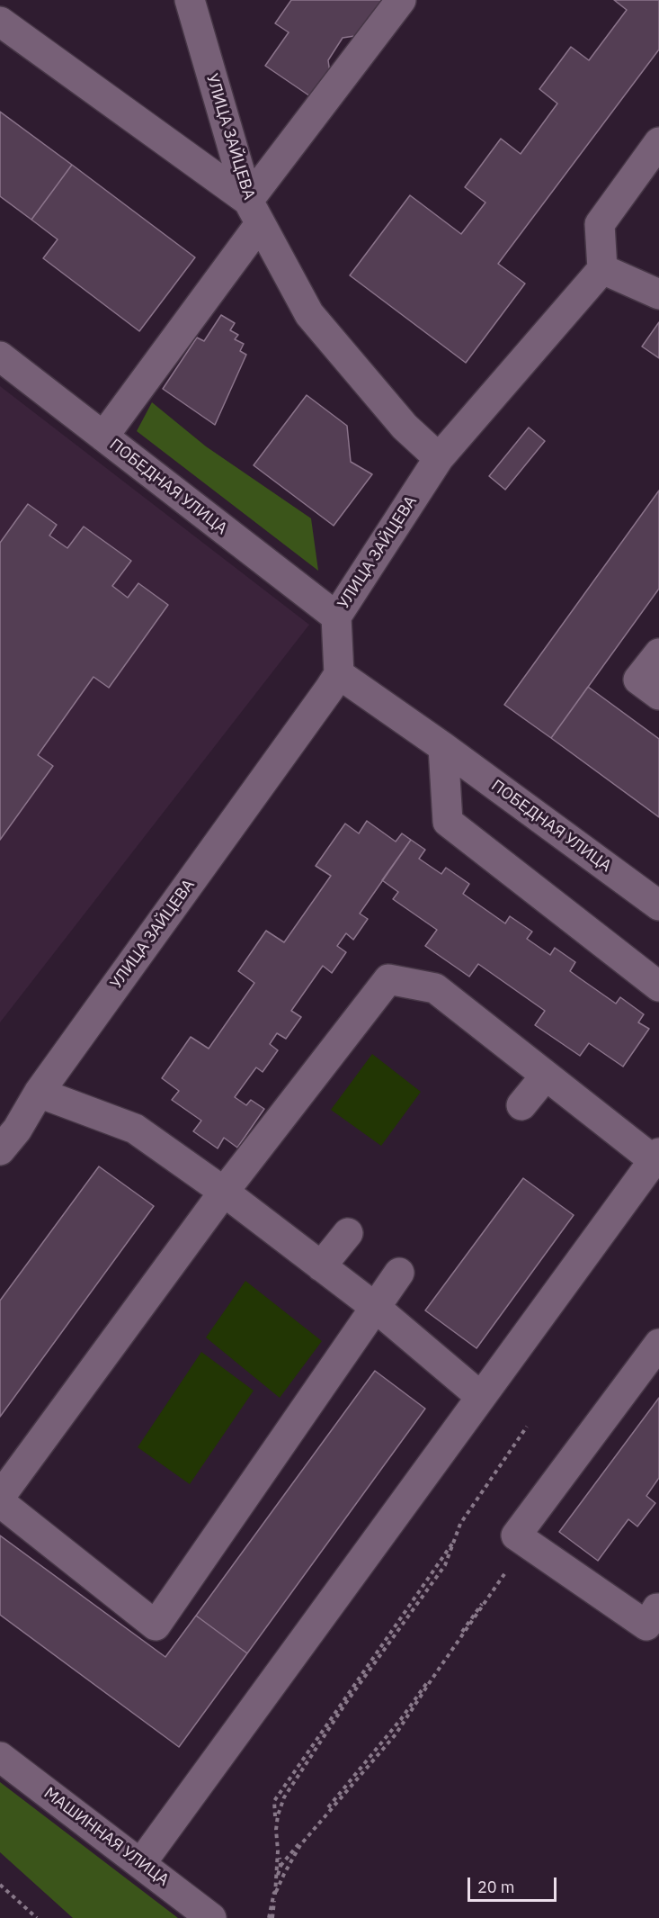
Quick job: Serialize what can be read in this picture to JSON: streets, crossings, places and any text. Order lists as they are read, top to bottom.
{
  "streets": {
    "street": ["УЛИЦА ЗАЙЦЕВА", "ПОБЕДНАЯ УЛИЦА", "МАШИННАЯ УЛИЦА"]
  },
  "crossings": [
    ["УЛИЦА ЗАЙЦЕВА", "ПОБЕДНАЯ УЛИЦА"]
  ],
  "scale_bar": "20 m"
}
